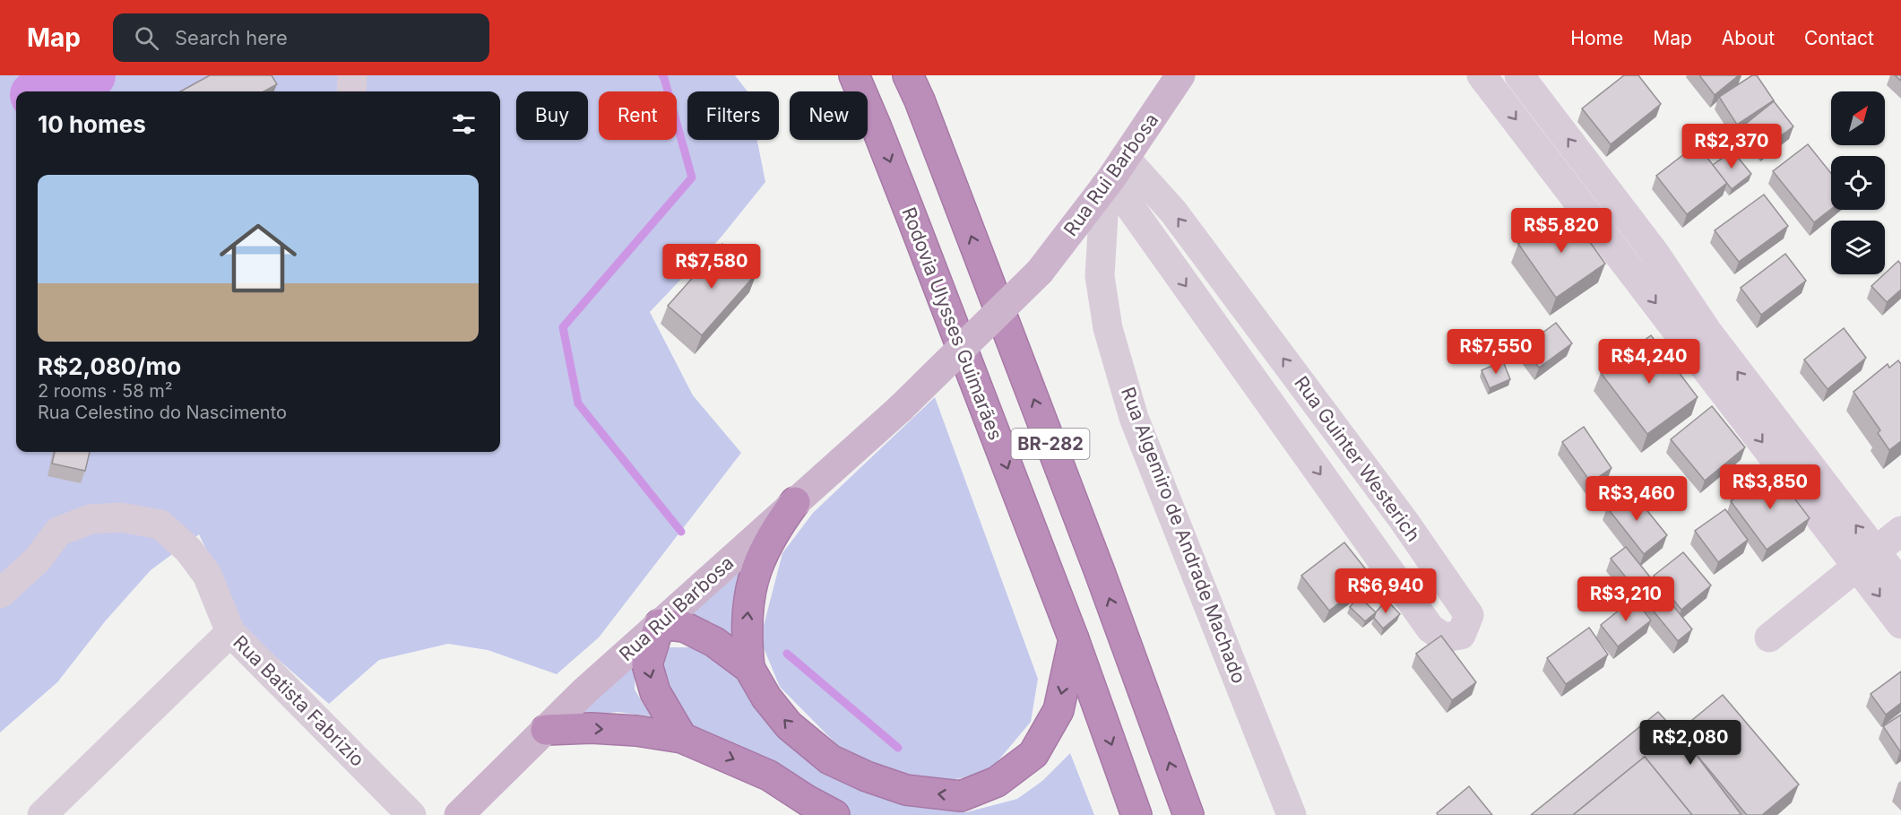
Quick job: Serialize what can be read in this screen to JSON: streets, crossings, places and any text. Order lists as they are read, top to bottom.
{
  "streets": {
    "highway": ["Rodovia Ulysses Guimarães", "BR-282"],
    "main road": ["Rua Rui Barbosa"],
    "street": ["Rua Guinter Westerich", "Rua Algemiro de Andrade Machado", "Rua Batista Fabrizio"]
  },
  "crossings": [
    ["Rua Rui Barbosa", "Rua Guinter Westerich"],
    ["Rua Rui Barbosa", "Rua Algemiro de Andrade Machado"],
    ["Rua Guinter Westerich", "Rua Algemiro de Andrade Machado"]
  ],
  "north": "top right",
  "page": {
    "header": "Map",
    "search": "Search here",
    "nav": [
      "Home",
      "Map",
      "About",
      "Contact"
    ],
    "chip": [
      "Buy",
      "Rent",
      "Filters",
      "New"
    ],
    "heading": "10 homes",
    "price": [
      "R$2,370",
      "R$5,820",
      "R$7,580",
      "R$7,550",
      "R$4,240",
      "R$3,850",
      "R$3,460",
      "R$6,940",
      "R$3,210",
      "R$2,080"
    ],
    "list": [
      {
        "name": "R$2,080/mo",
        "note": "2 rooms · 58 m² · Rua Celestino do Nascimento"
      }
    ]
  }
}
